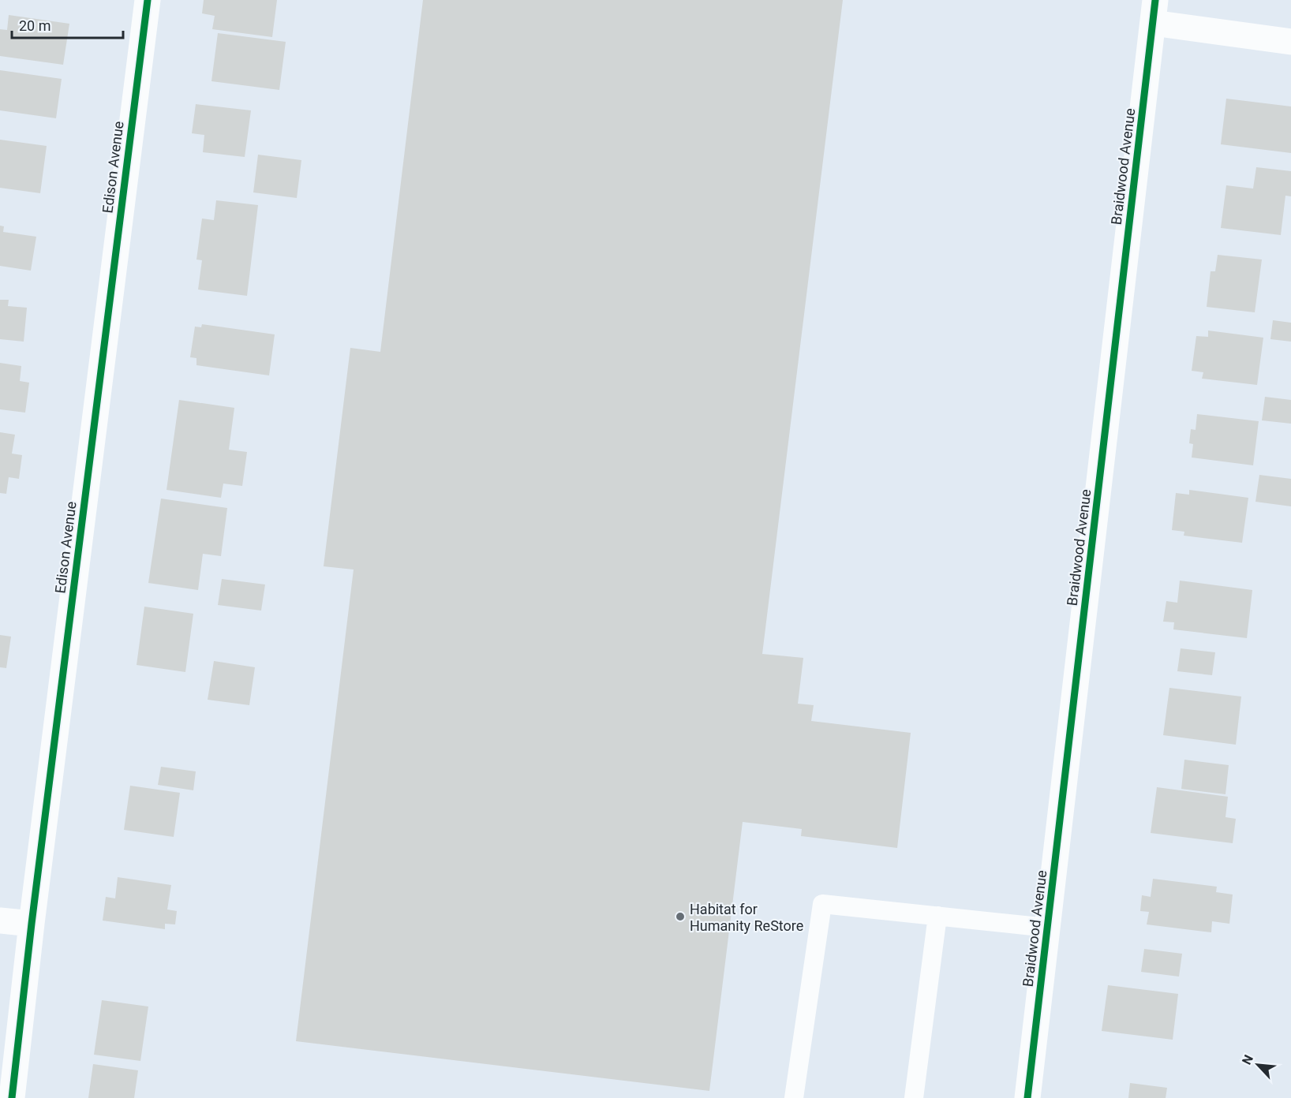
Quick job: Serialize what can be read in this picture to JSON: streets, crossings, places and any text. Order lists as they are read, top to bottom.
{
  "streets": {
    "street": ["Braidwood Avenue", "Edison Avenue"]
  },
  "places": ["Habitat for Humanity ReStore"],
  "scale_bar": "20 m",
  "north": "top left"
}
